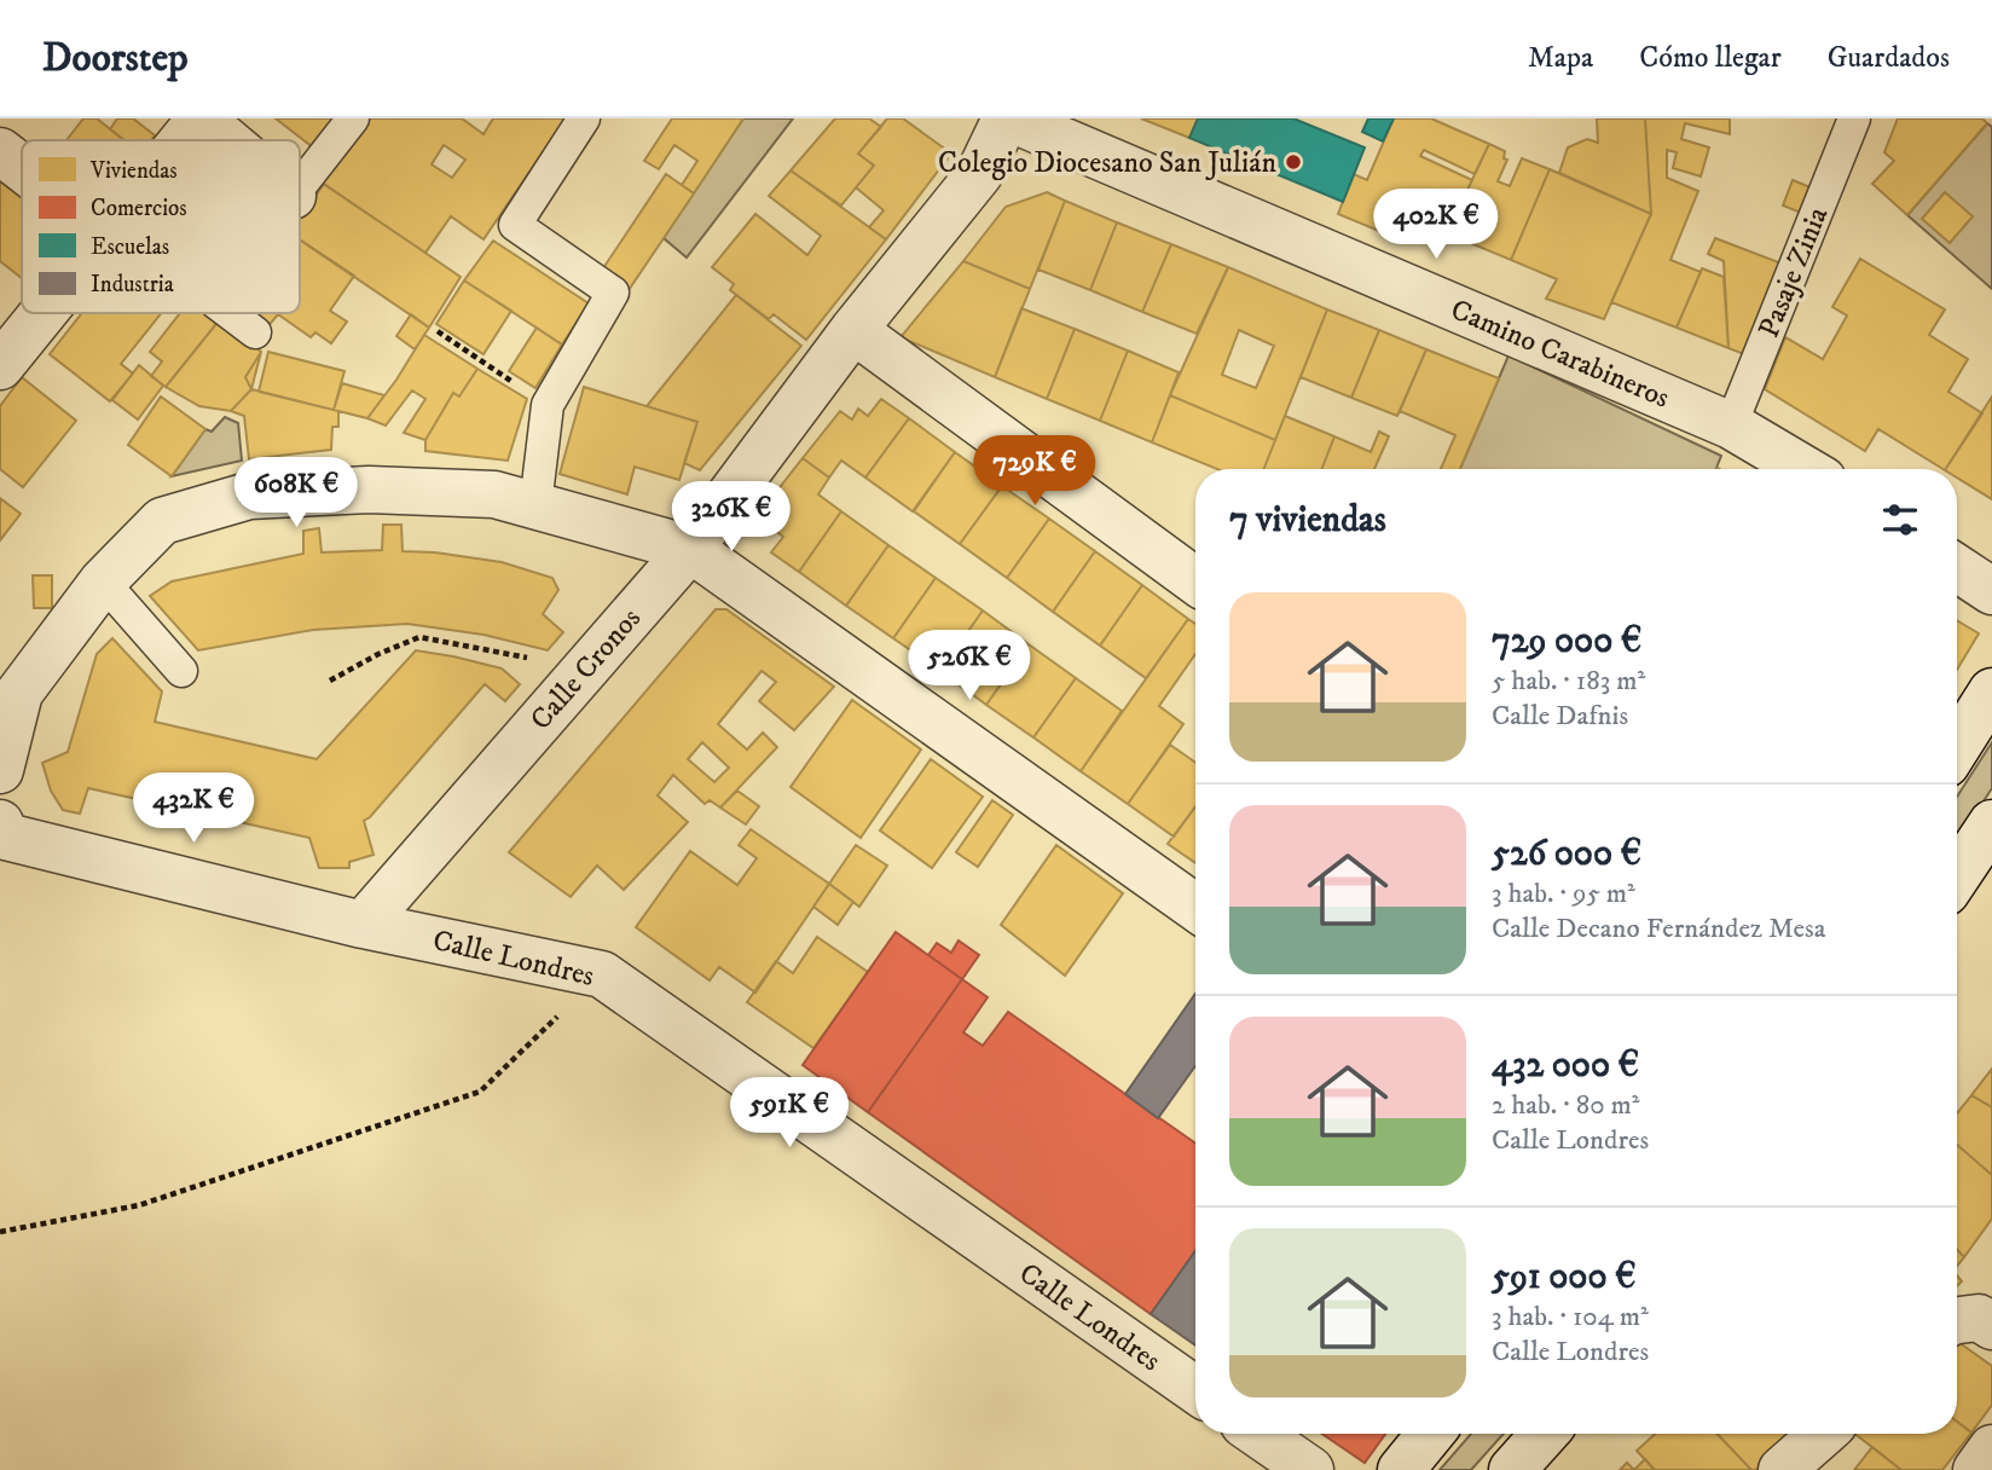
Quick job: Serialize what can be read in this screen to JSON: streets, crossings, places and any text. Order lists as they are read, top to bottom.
{
  "streets": {
    "street": ["Camino Carabineros", "Calle Cronos", "Calle Londres"],
    "lane": ["Pasaje Zinia"]
  },
  "crossings": [
    ["Pasaje Zinia", "Camino Carabineros"],
    ["Camino Carabineros", "Calle Cronos"],
    ["Calle Cronos", "Calle Londres"]
  ],
  "places": ["Colegio Diocesano San Julián"],
  "legend": [
    "Viviendas",
    "Comercios",
    "Escuelas",
    "Industria"
  ],
  "page": {
    "header": "Doorstep",
    "nav": ["Mapa", "Cómo llegar", "Guardados"],
    "price": [
      "402K €",
      "729K €",
      "608K €",
      "326K €",
      "526K €",
      "432K €",
      "591K €"
    ],
    "heading": "7 viviendas",
    "list": [
      {
        "name": "729 000 €",
        "note": "5 hab. · 183 m² · Calle Dafnis"
      },
      {
        "name": "526 000 €",
        "note": "3 hab. · 95 m² · Calle Decano Fernández Mesa"
      },
      {
        "name": "432 000 €",
        "note": "2 hab. · 80 m² · Calle Londres"
      },
      {
        "name": "591 000 €",
        "note": "3 hab. · 104 m² · Calle Londres"
      }
    ]
  }
}
